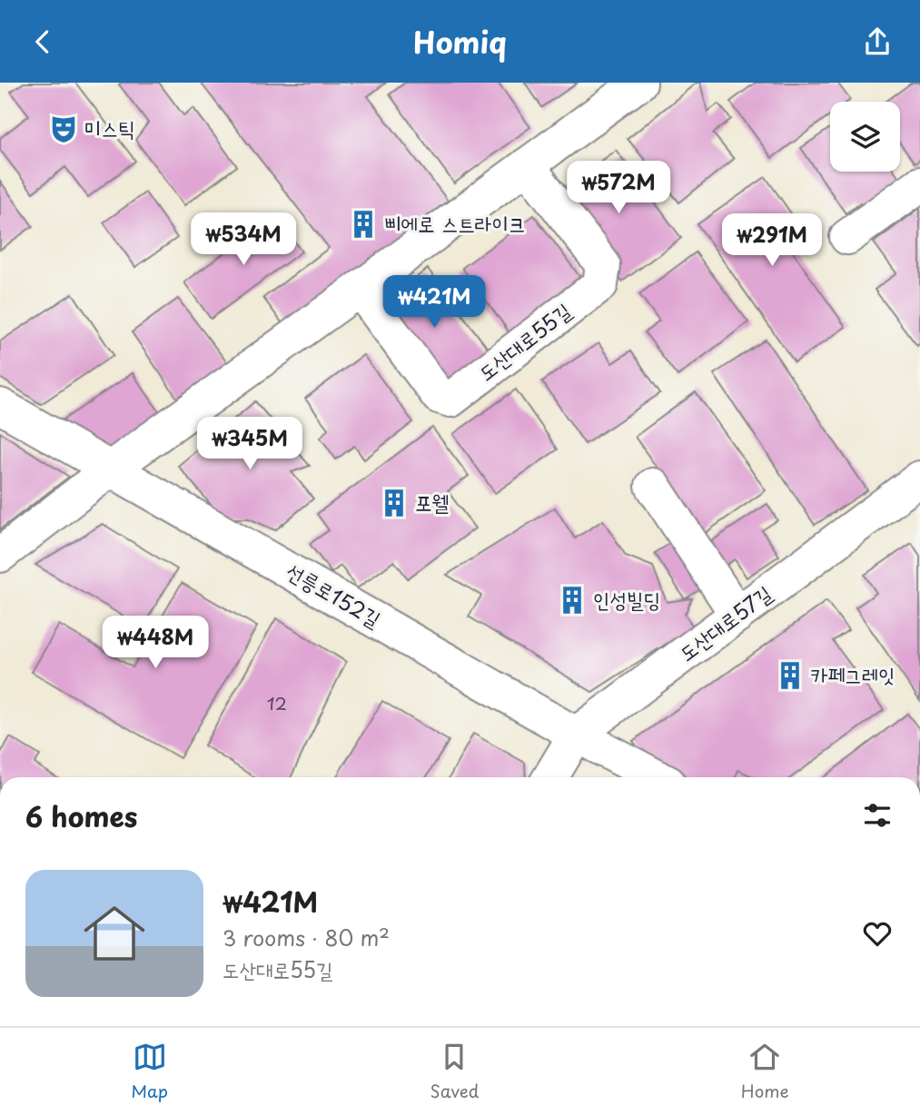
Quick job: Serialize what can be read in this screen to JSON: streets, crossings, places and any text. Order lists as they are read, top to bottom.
{
  "streets": {
    "street": ["도산대로55길", "선릉로152길", "도산대로57길"]
  },
  "crossings": [
    ["선릉로152길", "도산대로57길"]
  ],
  "places": {
    "theatre": ["미스틱"],
    "building": [
      "삐에로 스트라이크",
      "포웰",
      "인성빌딩",
      "카페그레잇"
    ]
  },
  "house_numbers": ["12"],
  "page": {
    "header": "Homiq",
    "price": [
      "₩572M",
      "₩534M",
      "₩291M",
      "₩421M",
      "₩345M",
      "₩448M"
    ],
    "heading": "6 homes",
    "list": [
      {
        "name": "₩421M",
        "note": "3 rooms · 80 m² · 도산대로55길"
      }
    ],
    "tabs": ["Map", "Saved", "Home"]
  }
}
